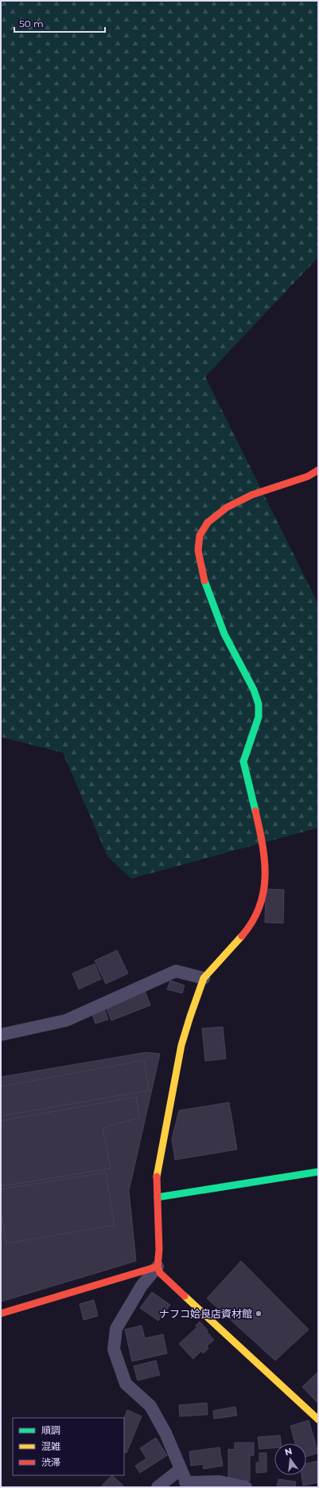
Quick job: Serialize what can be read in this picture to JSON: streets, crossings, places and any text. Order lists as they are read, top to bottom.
{
  "places": ["ナフコ姶良店資材館"],
  "legend": ["順調", "混雑", "渋滞"],
  "scale_bar": "50 m",
  "north": "top"
}
